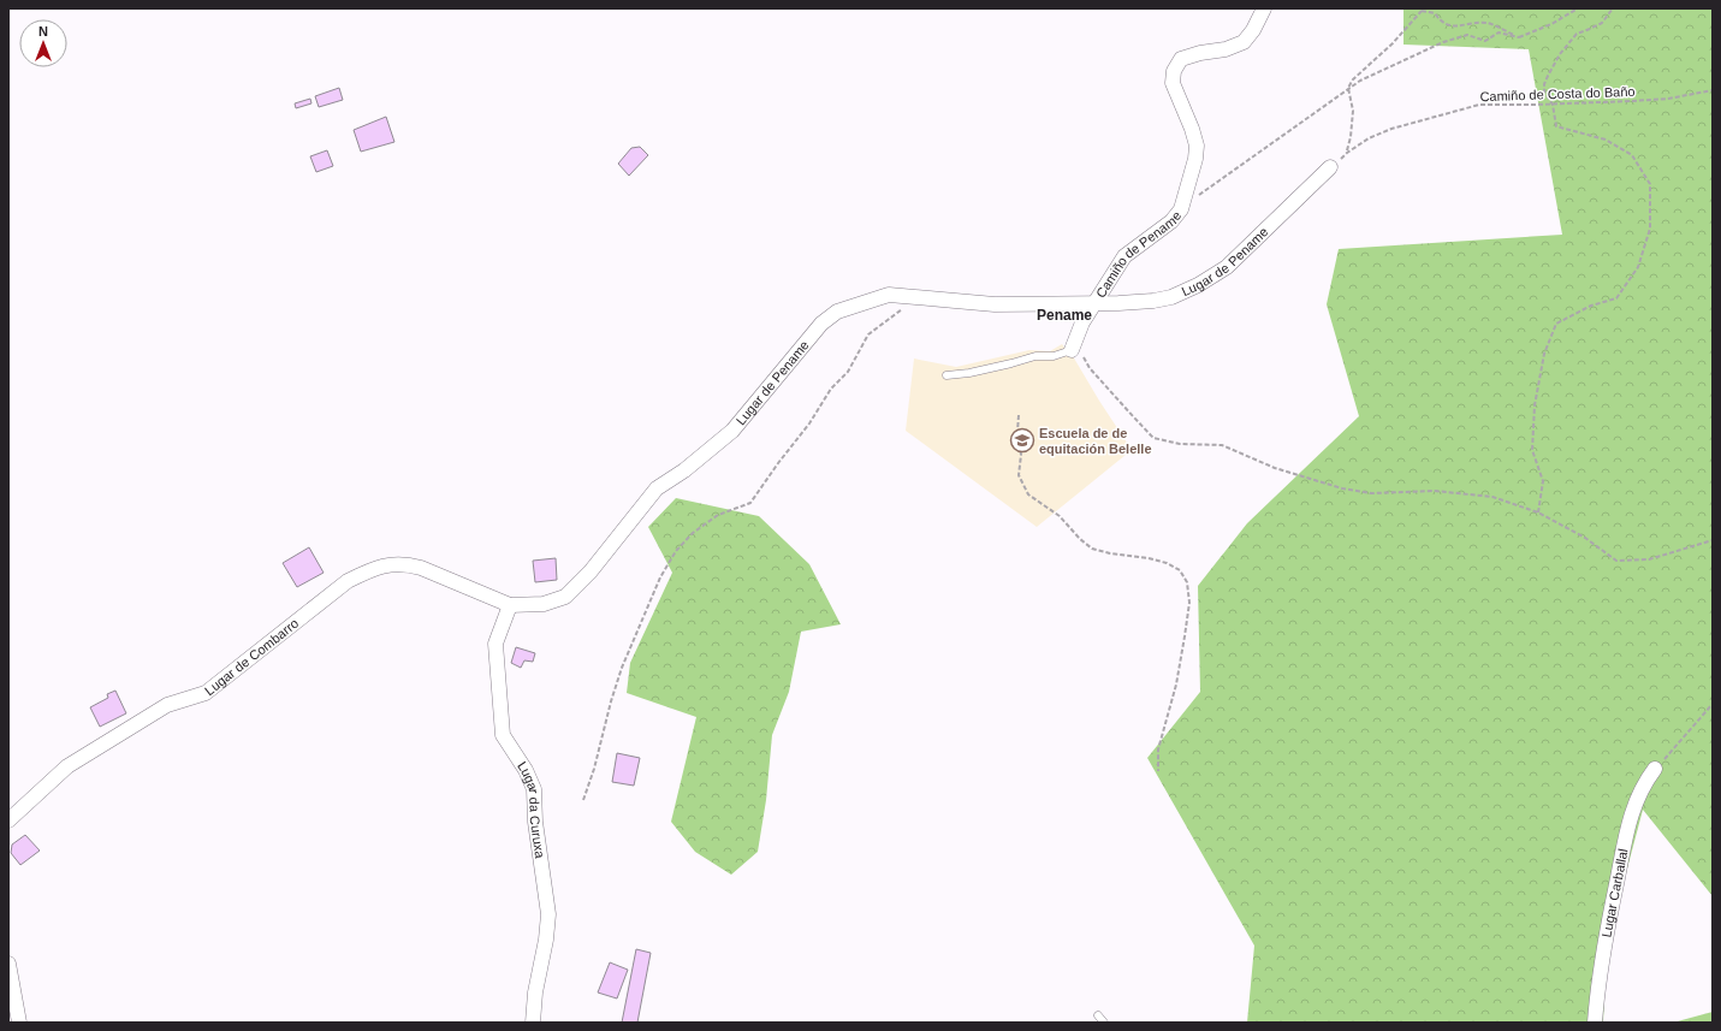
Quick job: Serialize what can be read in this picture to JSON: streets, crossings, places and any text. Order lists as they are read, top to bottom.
{
  "streets": {
    "street": [
      "Camiño de Pename",
      "Lugar de Pename",
      "Lugar de Combarro",
      "Lugar da Curuxa",
      "Lugar Carballal"
    ],
    "path": ["Camiño de Costa do Baño"]
  },
  "crossings": [
    ["Camiño de Costa do Baño", "Lugar de Pename"],
    ["Camiño de Pename", "Lugar de Pename"],
    ["Lugar de Pename", "Lugar de Combarro"],
    ["Lugar de Pename", "Lugar da Curuxa"],
    ["Lugar de Combarro", "Lugar da Curuxa"]
  ],
  "districts": ["Pename"],
  "places": {
    "school or university": ["Escuela de de equitación Belelle"]
  },
  "north": "top"
}
